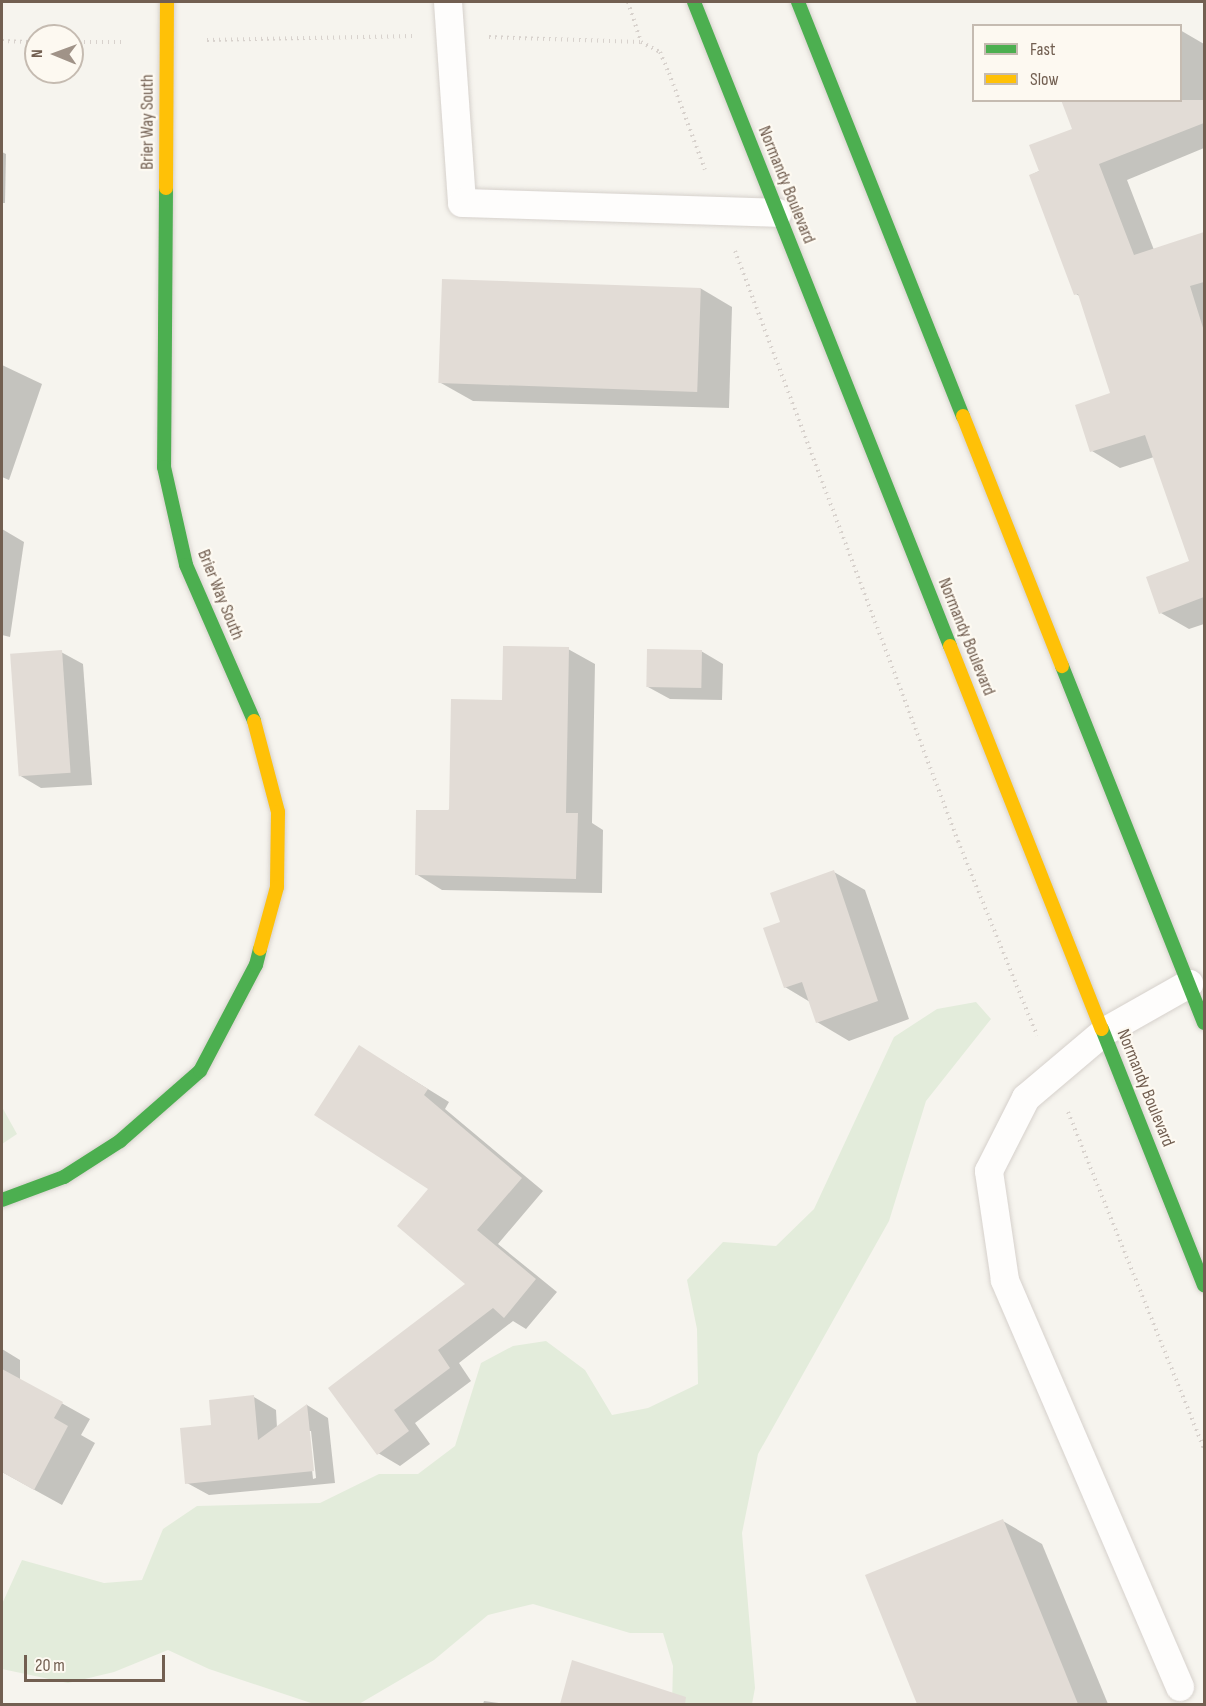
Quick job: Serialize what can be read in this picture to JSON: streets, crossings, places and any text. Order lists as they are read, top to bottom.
{
  "streets": {
    "main road": ["Brier Way South", "Normandy Boulevard"]
  },
  "legend": ["Fast", "Slow"],
  "scale_bar": "20 m",
  "north": "left"
}
